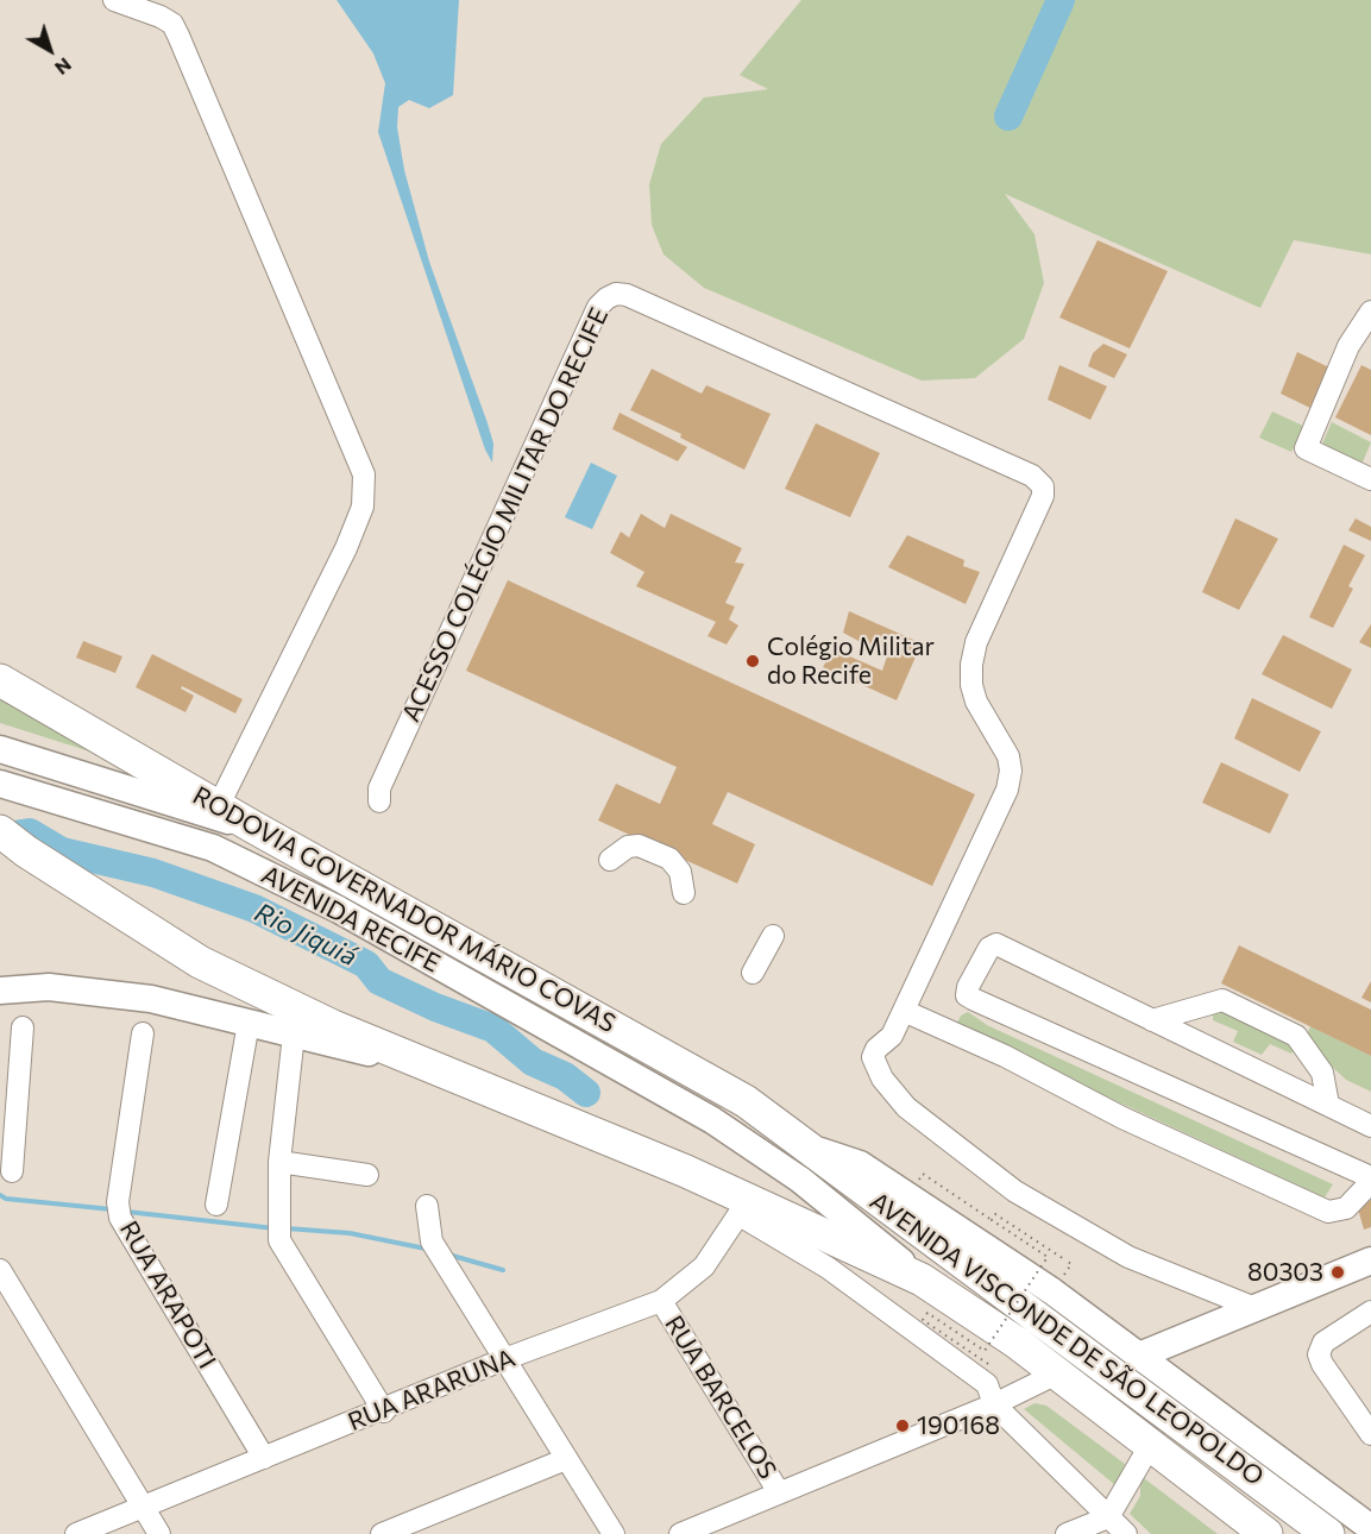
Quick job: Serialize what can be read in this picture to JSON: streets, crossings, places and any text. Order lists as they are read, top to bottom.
{
  "streets": {
    "highway": ["RODOVIA GOVERNADOR MÁRIO COVAS", "AVENIDA VISCONDE DE SÃO LEOPOLDO"],
    "main road": ["AVENIDA RECIFE"],
    "street": [
      "ACESSO COLÉGIO MILITAR DO RECIFE",
      "RUA ARAPOTI",
      "RUA ARARUNA",
      "RUA BARCELOS"
    ]
  },
  "crossings": [
    ["RODOVIA GOVERNADOR MÁRIO COVAS", "AVENIDA RECIFE"],
    ["RODOVIA GOVERNADOR MÁRIO COVAS", "AVENIDA VISCONDE DE SÃO LEOPOLDO"],
    ["AVENIDA RECIFE", "AVENIDA VISCONDE DE SÃO LEOPOLDO"],
    ["RUA ARAPOTI", "RUA ARARUNA"],
    ["AVENIDA VISCONDE DE SÃO LEOPOLDO", "RUA ARARUNA"],
    ["RUA ARARUNA", "RUA BARCELOS"]
  ],
  "water": ["Rio Jiquiá"],
  "places": ["Colégio Militar do Recife", "80303", "190168"],
  "north": "bottom right"
}
